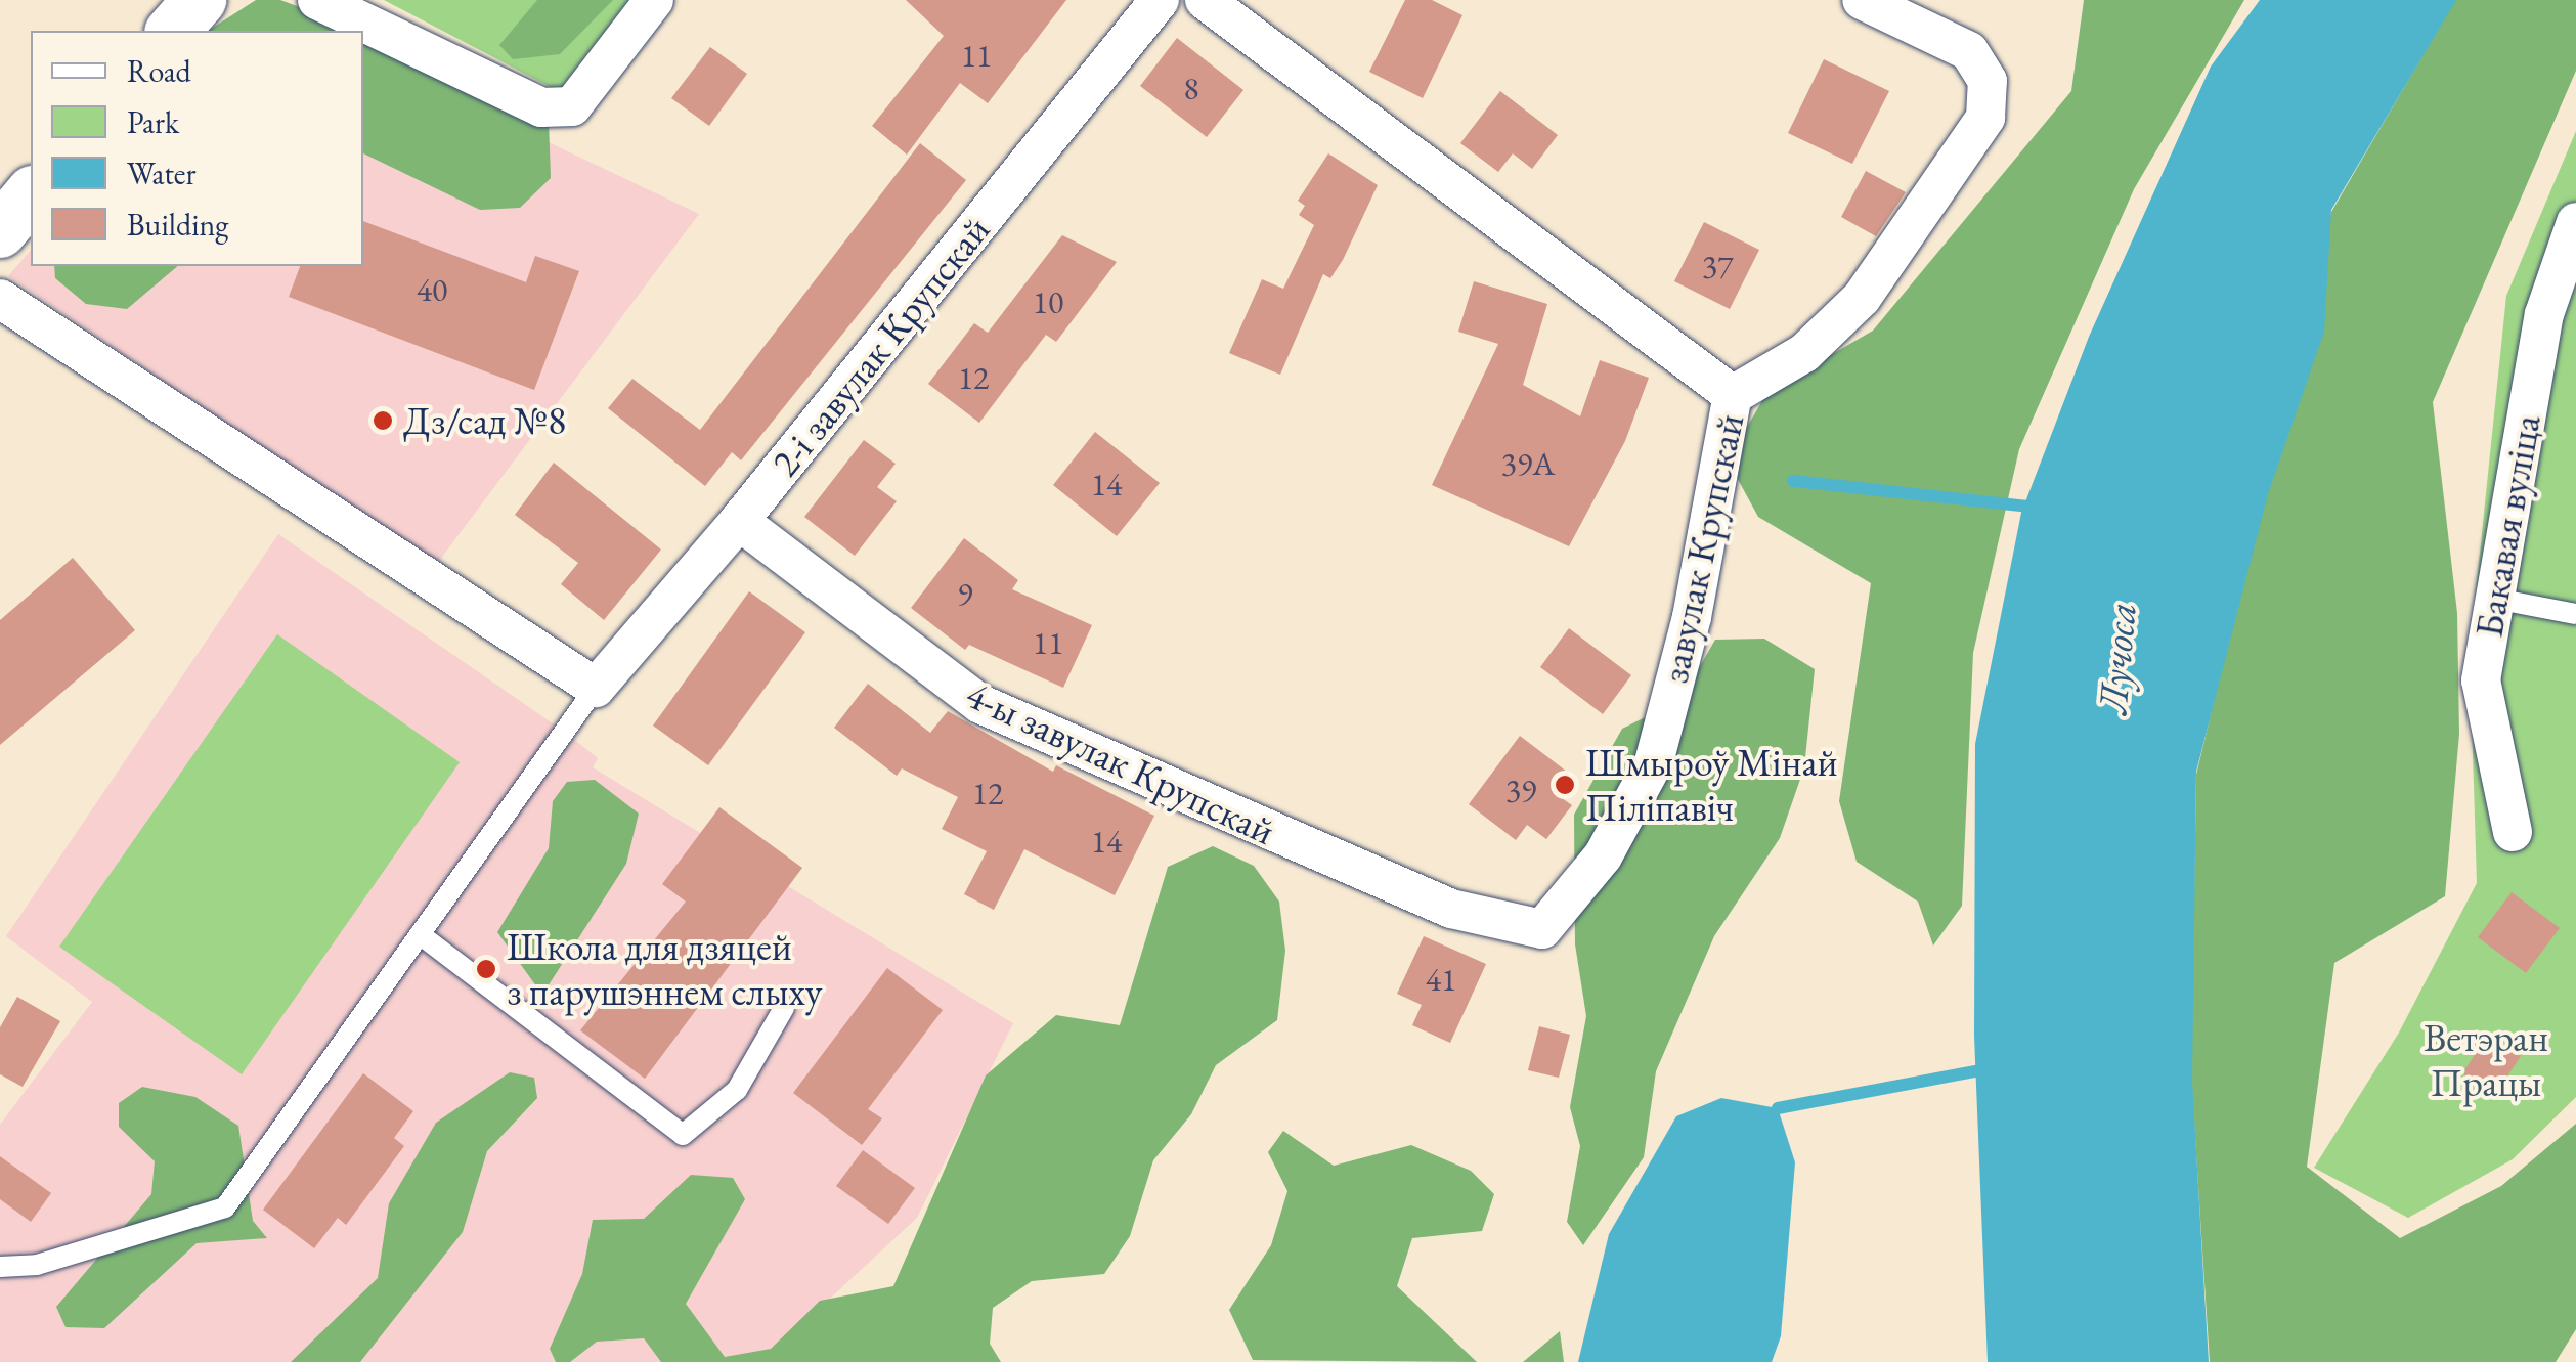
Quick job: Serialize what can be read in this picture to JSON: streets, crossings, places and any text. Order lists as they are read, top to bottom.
{
  "streets": {
    "street": [
      "2-і завулак Крупскай",
      "Бакавая вуліца",
      "завулак Крупскай",
      "4-ы завулак Крупскай"
    ]
  },
  "crossings": [
    ["2-і завулак Крупскай", "4-ы завулак Крупскай"],
    ["завулак Крупскай", "4-ы завулак Крупскай"]
  ],
  "water": ["Лучоса"],
  "parks": ["Ветэран Працы"],
  "places": ["Дз/сад №8", "Шмыроў Мінай Піліпавіч", "Школа для дзяцей з парушэннем слыху"],
  "house_numbers": [
    "11",
    "8",
    "37",
    "40",
    "10",
    "12",
    "39А",
    "14",
    "9",
    "11",
    "39",
    "12",
    "14",
    "41"
  ],
  "legend": [
    "Road",
    "Park",
    "Water",
    "Building"
  ]
}
